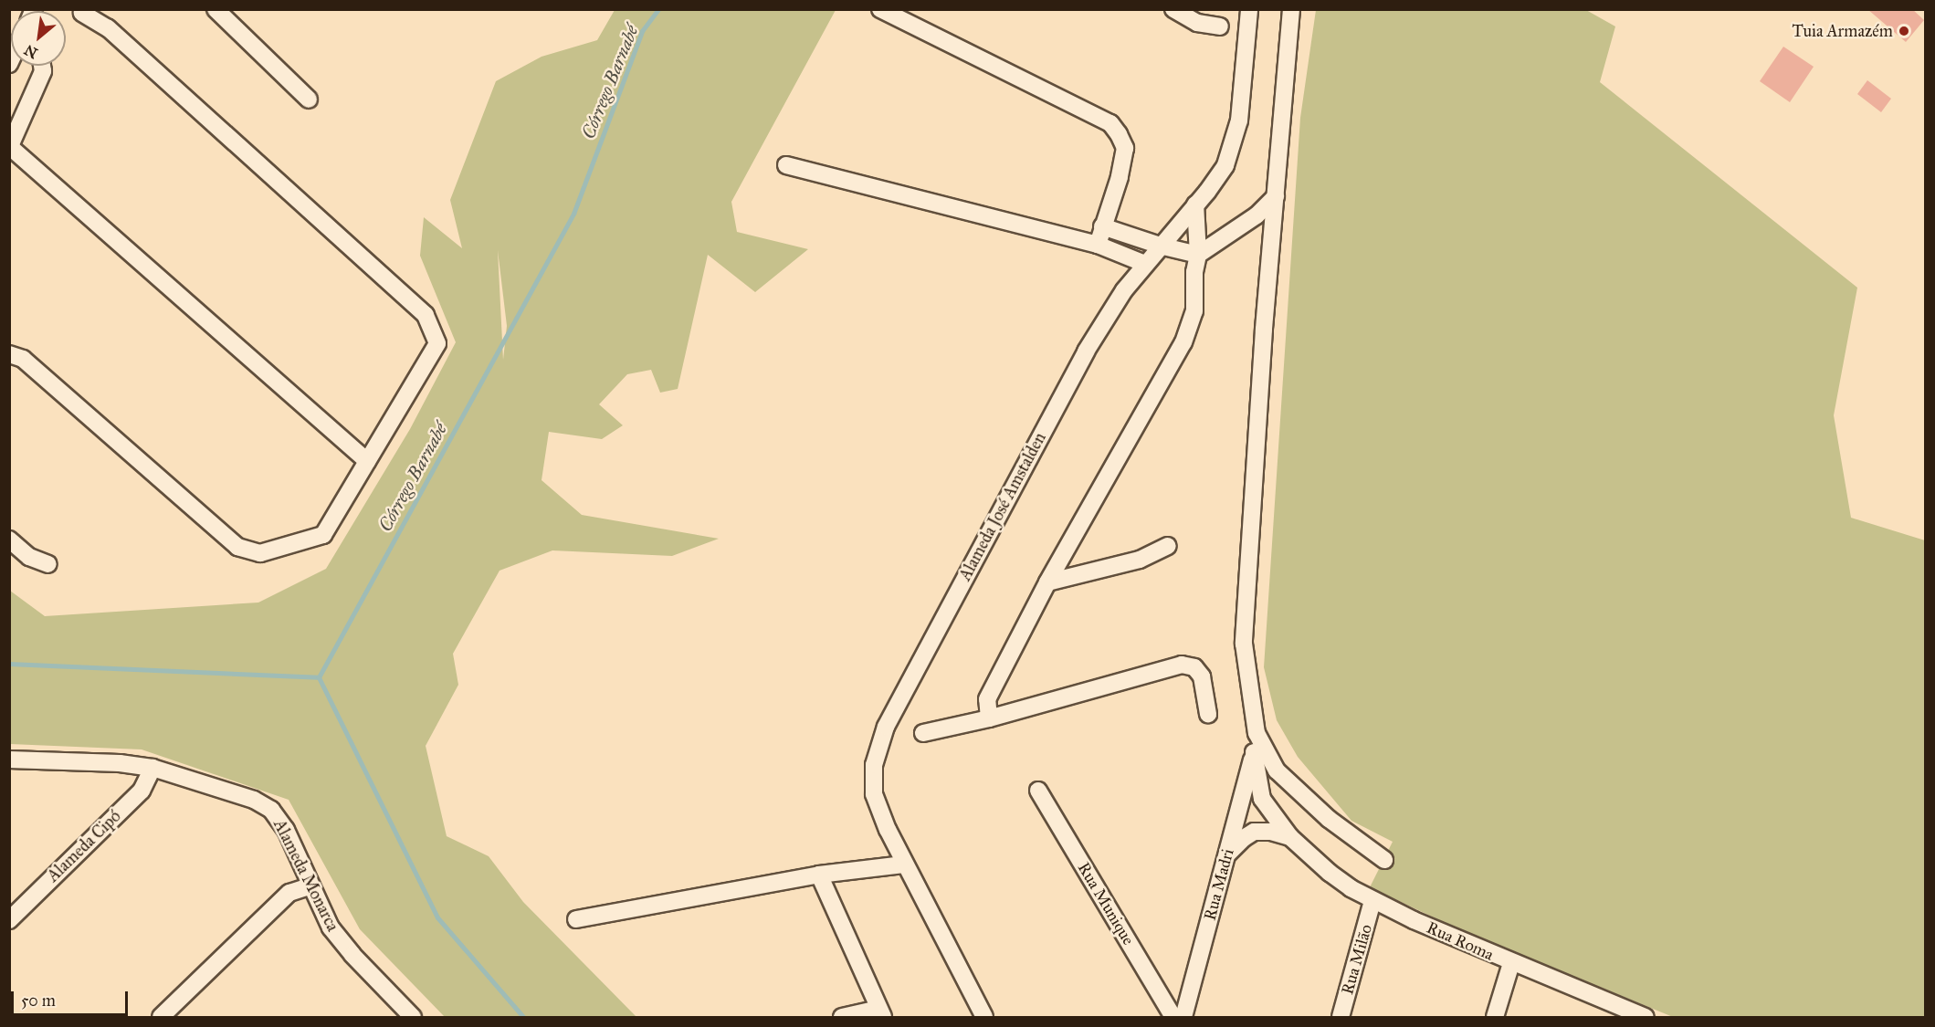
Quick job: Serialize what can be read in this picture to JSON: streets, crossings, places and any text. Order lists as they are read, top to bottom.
{
  "streets": {
    "street": [
      "Alameda José Amstalden",
      "Alameda Cipó",
      "Alameda Monarca",
      "Rua Madri",
      "Rua Munique",
      "Rua Roma",
      "Rua Milão"
    ]
  },
  "crossings": [
    ["Alameda Cipó", "Alameda Monarca"],
    ["Rua Madri", "Rua Roma"],
    ["Rua Roma", "Rua Milão"]
  ],
  "water": ["Córrego Barnabé"],
  "places": ["Tuia Armazém"],
  "scale_bar": "50 m",
  "north": "bottom left"
}
